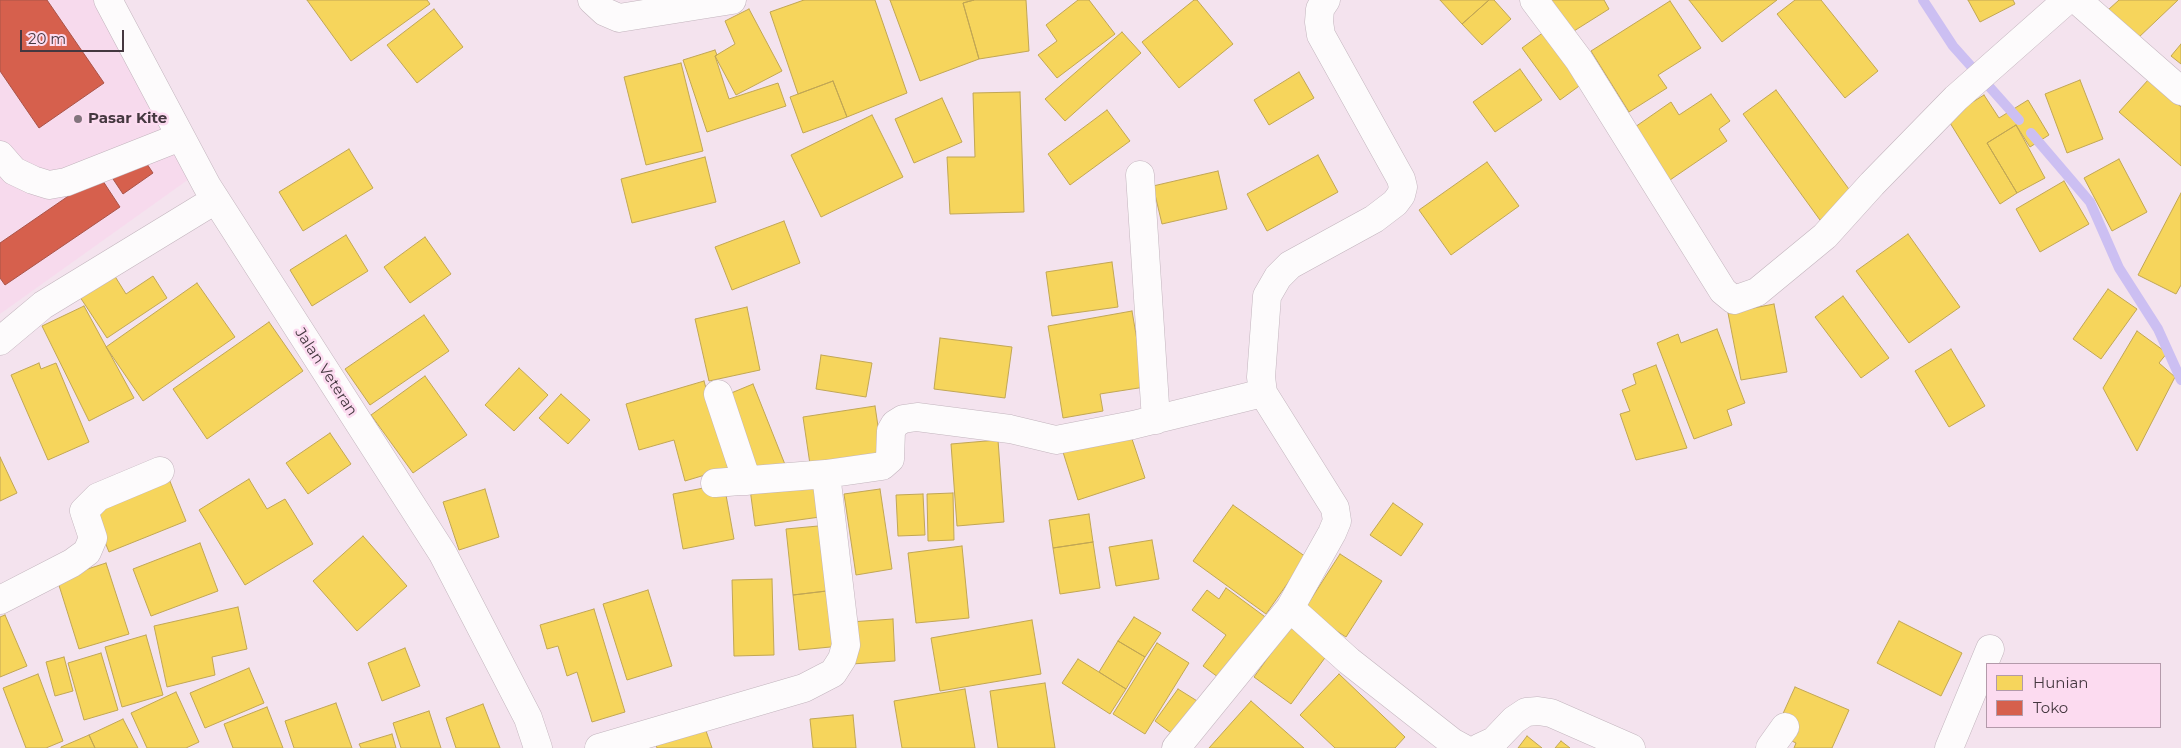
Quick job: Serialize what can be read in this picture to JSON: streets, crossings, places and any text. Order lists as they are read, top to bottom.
{
  "streets": {
    "street": ["Jalan Veteran"]
  },
  "places": ["Pasar Kite"],
  "legend": ["Hunian", "Toko"],
  "scale_bar": "20 m"
}
